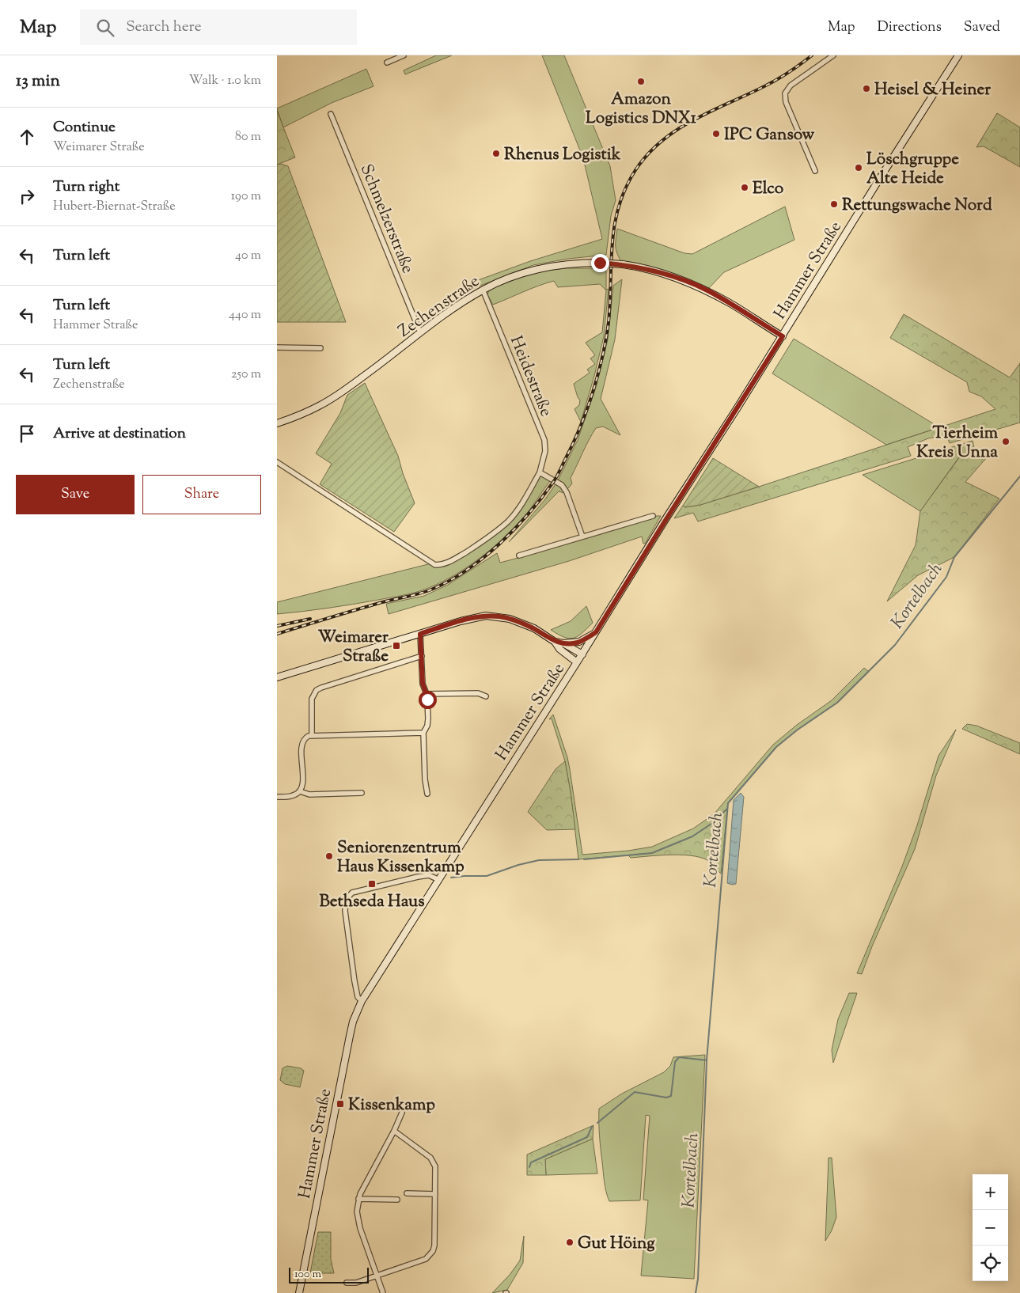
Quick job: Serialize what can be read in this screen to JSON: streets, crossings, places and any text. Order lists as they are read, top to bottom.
{
  "streets": {
    "main road": ["Hammer Straße", "Zechenstraße"],
    "street": ["Schmelzerstraße", "Heidestraße"]
  },
  "crossings": [
    ["Schmelzerstraße", "Zechenstraße"],
    ["Hammer Straße", "Zechenstraße"],
    ["Zechenstraße", "Heidestraße"]
  ],
  "water": ["Kortelbach"],
  "places": {
    "other": [
      "Amazon Logistics DNX1",
      "Heisel & Heiner",
      "IPC Gansow",
      "Rhenus Logistik",
      "Löschgruppe Alte Heide",
      "Elco",
      "Rettungswache Nord",
      "Tierheim Kreis Unna",
      "Seniorenzentrum Haus Kissenkamp",
      "Gut Höing"
    ],
    "transit": ["Weimarer Straße", "Bethseda Haus", "Kissenkamp"]
  },
  "scale_bar": "100 m",
  "page": {
    "header": "Map",
    "search": "Search here",
    "nav": ["Map", "Directions", "Saved"],
    "heading": ["13 min", "Walk · 1.0 km"],
    "list": [
      ["Continue", "Weimarer Straße", "80 m"],
      ["Turn right", "Hubert-Biernat-Straße", "190 m"],
      ["Turn left", "40 m"],
      ["Turn left", "Hammer Straße", "440 m"],
      ["Turn left", "Zechenstraße", "250 m"],
      "Arrive at destination"
    ],
    "buttons": ["Save", "Share"],
    "map_buttons": ["+", "−"],
    "scale": "100 m"
  }
}
